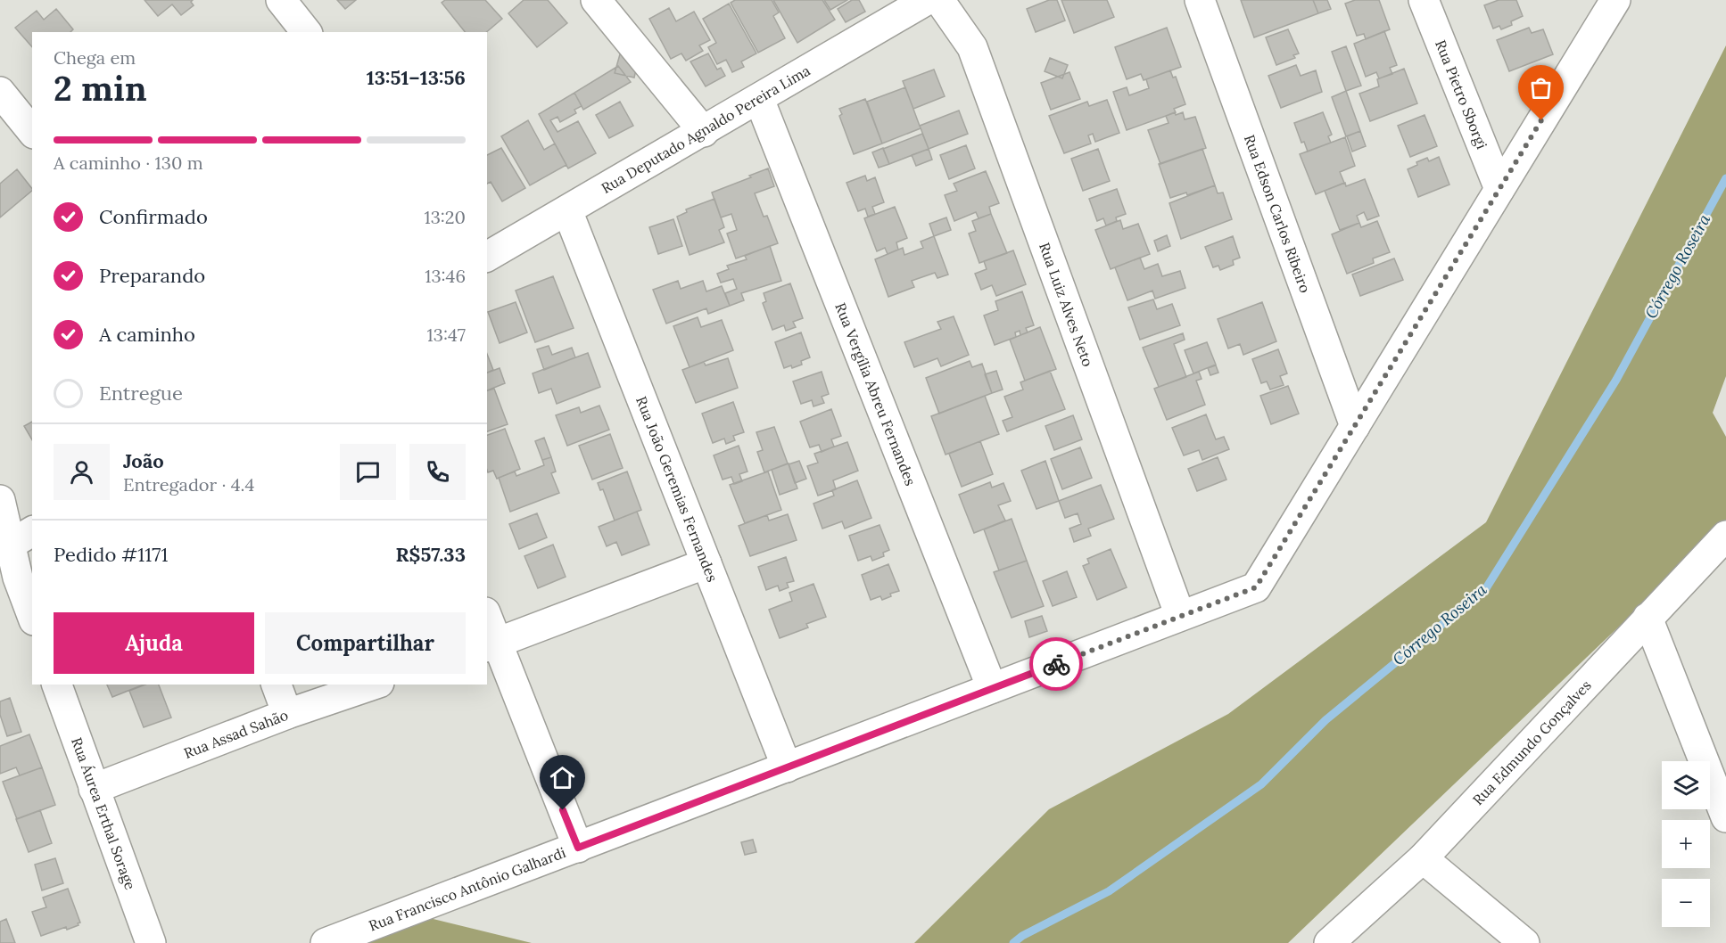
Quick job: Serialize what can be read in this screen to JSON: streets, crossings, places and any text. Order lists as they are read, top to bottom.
{
  "streets": {
    "street": [
      "Rua Pietro Sborgi",
      "Rua Deputado Agnaldo Pereira Lima",
      "Rua Edson Carlos Ribeiro",
      "Rua Luiz Alves Neto",
      "Rua Vergília Abreu Fernandes",
      "Rua João Geremias Fernandes",
      "Rua Assad Sahão",
      "Rua Edmundo Gonçalves",
      "Rua Áurea Erthal Sorage",
      "Rua Francisco Antônio Galhardi"
    ]
  },
  "crossings": [
    ["Rua Pietro Sborgi", "Rua Francisco Antônio Galhardi"],
    ["Rua Deputado Agnaldo Pereira Lima", "Rua Vergília Abreu Fernandes"],
    ["Rua Deputado Agnaldo Pereira Lima", "Rua João Geremias Fernandes"],
    ["Rua Edson Carlos Ribeiro", "Rua Francisco Antônio Galhardi"],
    ["Rua Luiz Alves Neto", "Rua Francisco Antônio Galhardi"],
    ["Rua Vergília Abreu Fernandes", "Rua Francisco Antônio Galhardi"],
    ["Rua João Geremias Fernandes", "Rua Francisco Antônio Galhardi"],
    ["Rua Assad Sahão", "Rua Áurea Erthal Sorage"]
  ],
  "water": ["Córrego Roseira"],
  "page": {
    "heading": ["2 min", "Chega em", "13:51–13:56"],
    "panel": [
      "João",
      "Entregador · 4.4",
      "Pedido #1171",
      "R$57.33"
    ],
    "bar": "A caminho · 130 m",
    "list": [
      ["Confirmado", "13:20"],
      ["Preparando", "13:46"],
      ["A caminho", "13:47"],
      "Entregue"
    ],
    "buttons": ["Ajuda", "Compartilhar"],
    "map_buttons": ["+", "−"]
  }
}
